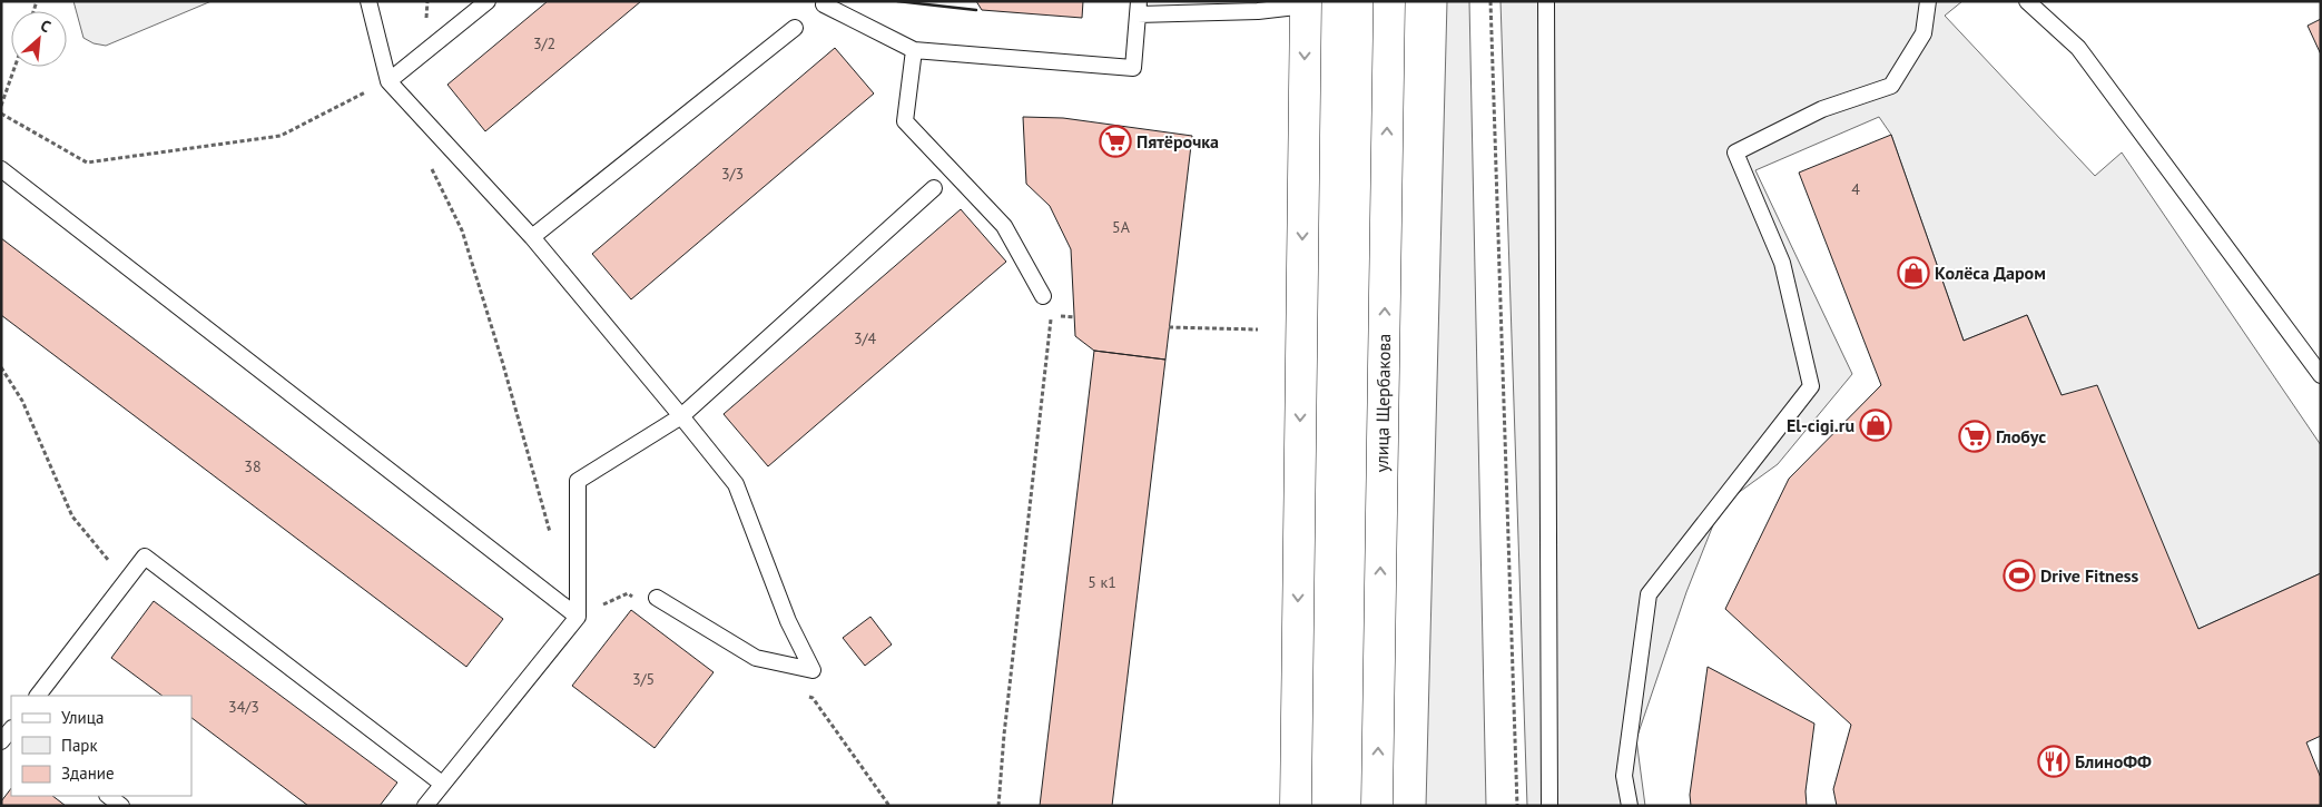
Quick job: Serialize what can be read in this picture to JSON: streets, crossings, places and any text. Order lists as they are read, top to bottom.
{
  "streets": {
    "main road": ["улица Щербакова"]
  },
  "places": {
    "supermarket": ["Пятёрочка", "Глобус"],
    "shop": ["Колёса Даром", "El-cigi.ru"],
    "sports": ["Drive Fitness"],
    "restaurant": ["БлиноФФ"]
  },
  "house_numbers": [
    "3/2",
    "3/3",
    "4",
    "5А",
    "3/4",
    "38",
    "5 к1",
    "3/5",
    "34/3"
  ],
  "legend": ["Улица", "Парк", "Здание"],
  "north": "top right"
}
